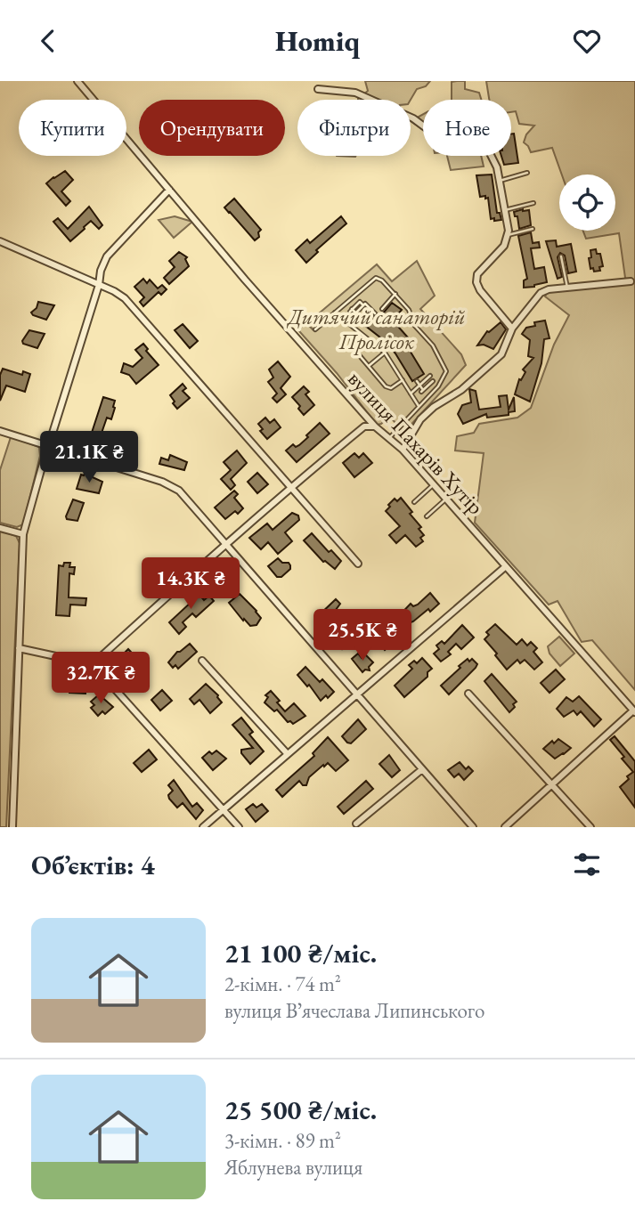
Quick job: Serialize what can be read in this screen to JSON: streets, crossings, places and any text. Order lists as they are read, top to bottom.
{
  "streets": {
    "street": ["вулиця Пахарів Хутір"]
  },
  "parks": ["Дитячий санаторій Пролісок"],
  "page": {
    "header": "Homiq",
    "chip": [
      "Купити",
      "Орендувати",
      "Фільтри",
      "Нове"
    ],
    "price": [
      "21.1K ₴",
      "14.3K ₴",
      "25.5K ₴",
      "32.7K ₴"
    ],
    "heading": "Об’єктів: 4",
    "list": [
      {
        "name": "21 100 ₴/міс.",
        "note": "2-кімн. · 74 m² · вулиця Вʼячеслава Липинського"
      },
      {
        "name": "25 500 ₴/міс.",
        "note": "3-кімн. · 89 m² · Яблунева вулиця"
      }
    ]
  }
}
